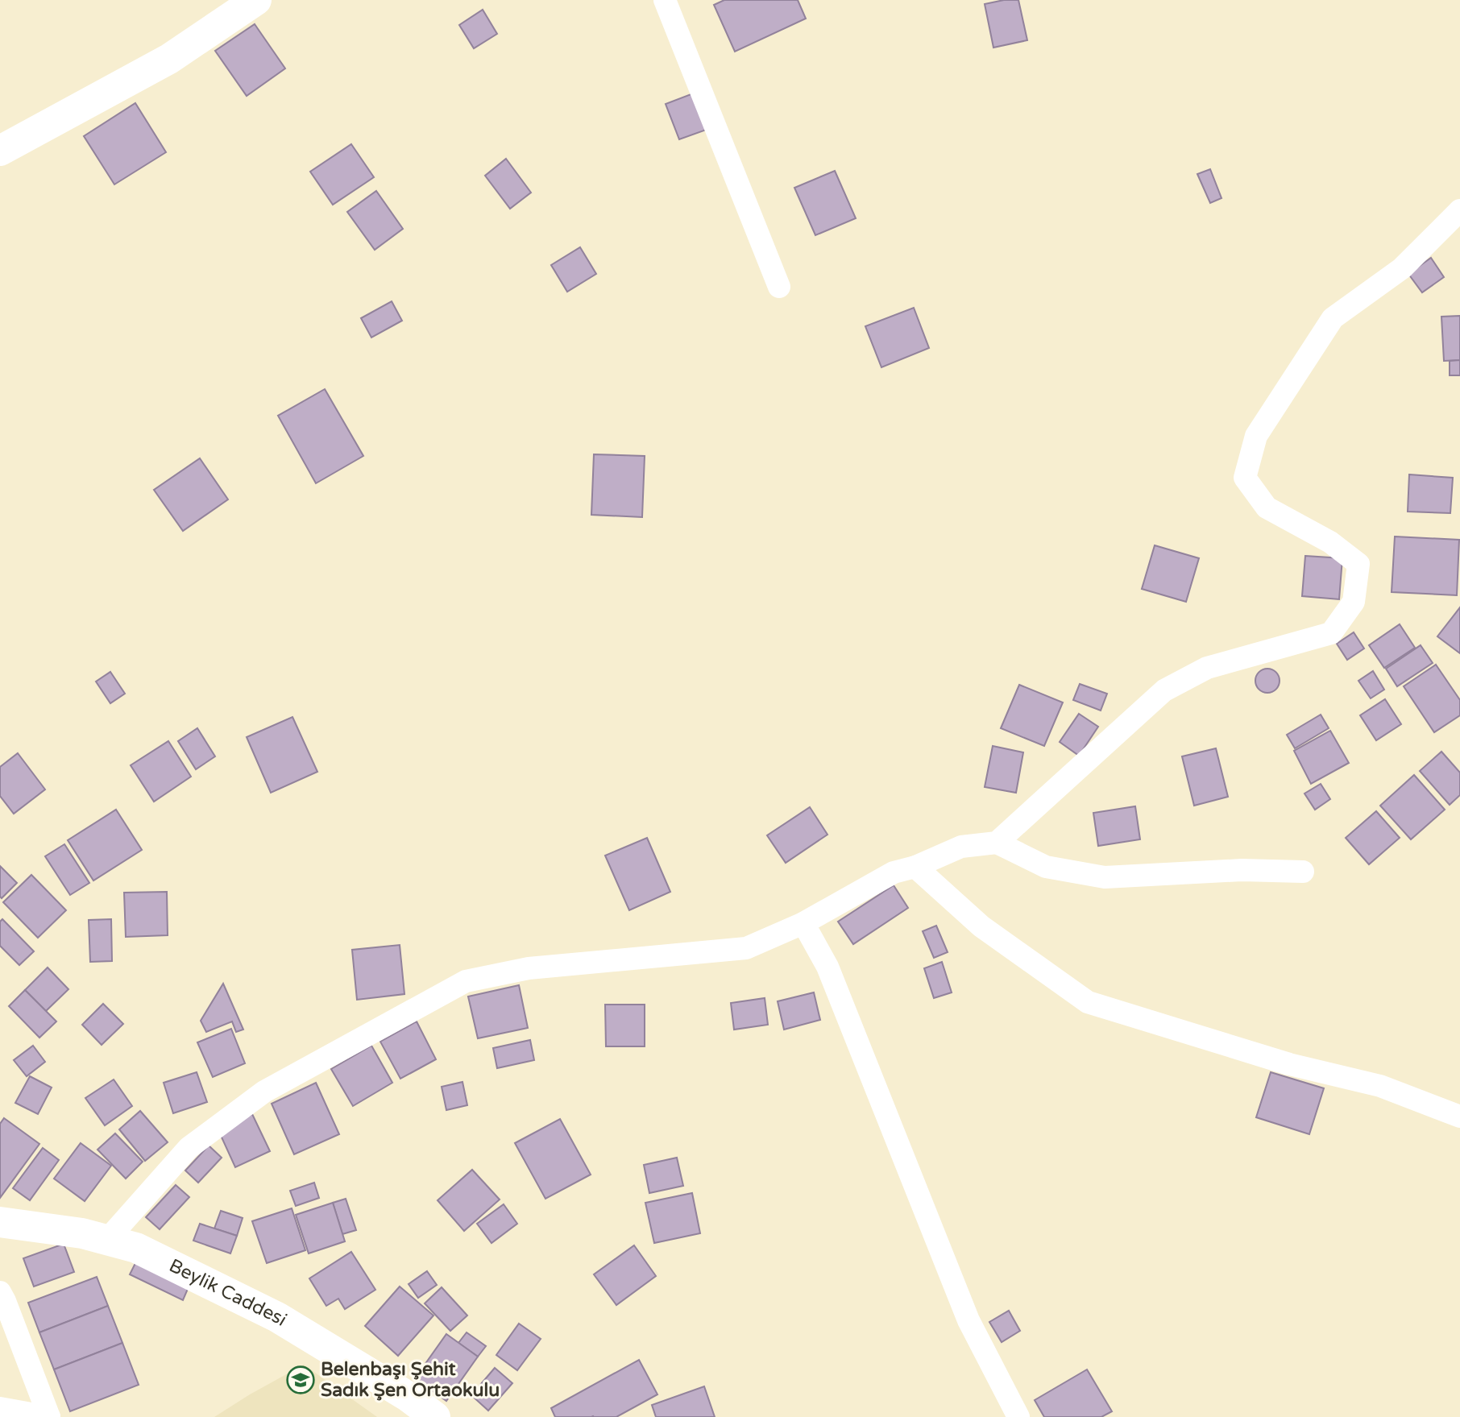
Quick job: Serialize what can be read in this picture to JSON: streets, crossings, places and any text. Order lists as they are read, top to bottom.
{
  "streets": {
    "street": ["Beylik Caddesi"]
  },
  "places": {
    "school or university": ["Belenbaşı Şehit Sadık Şen Ortaokulu"]
  }
}
